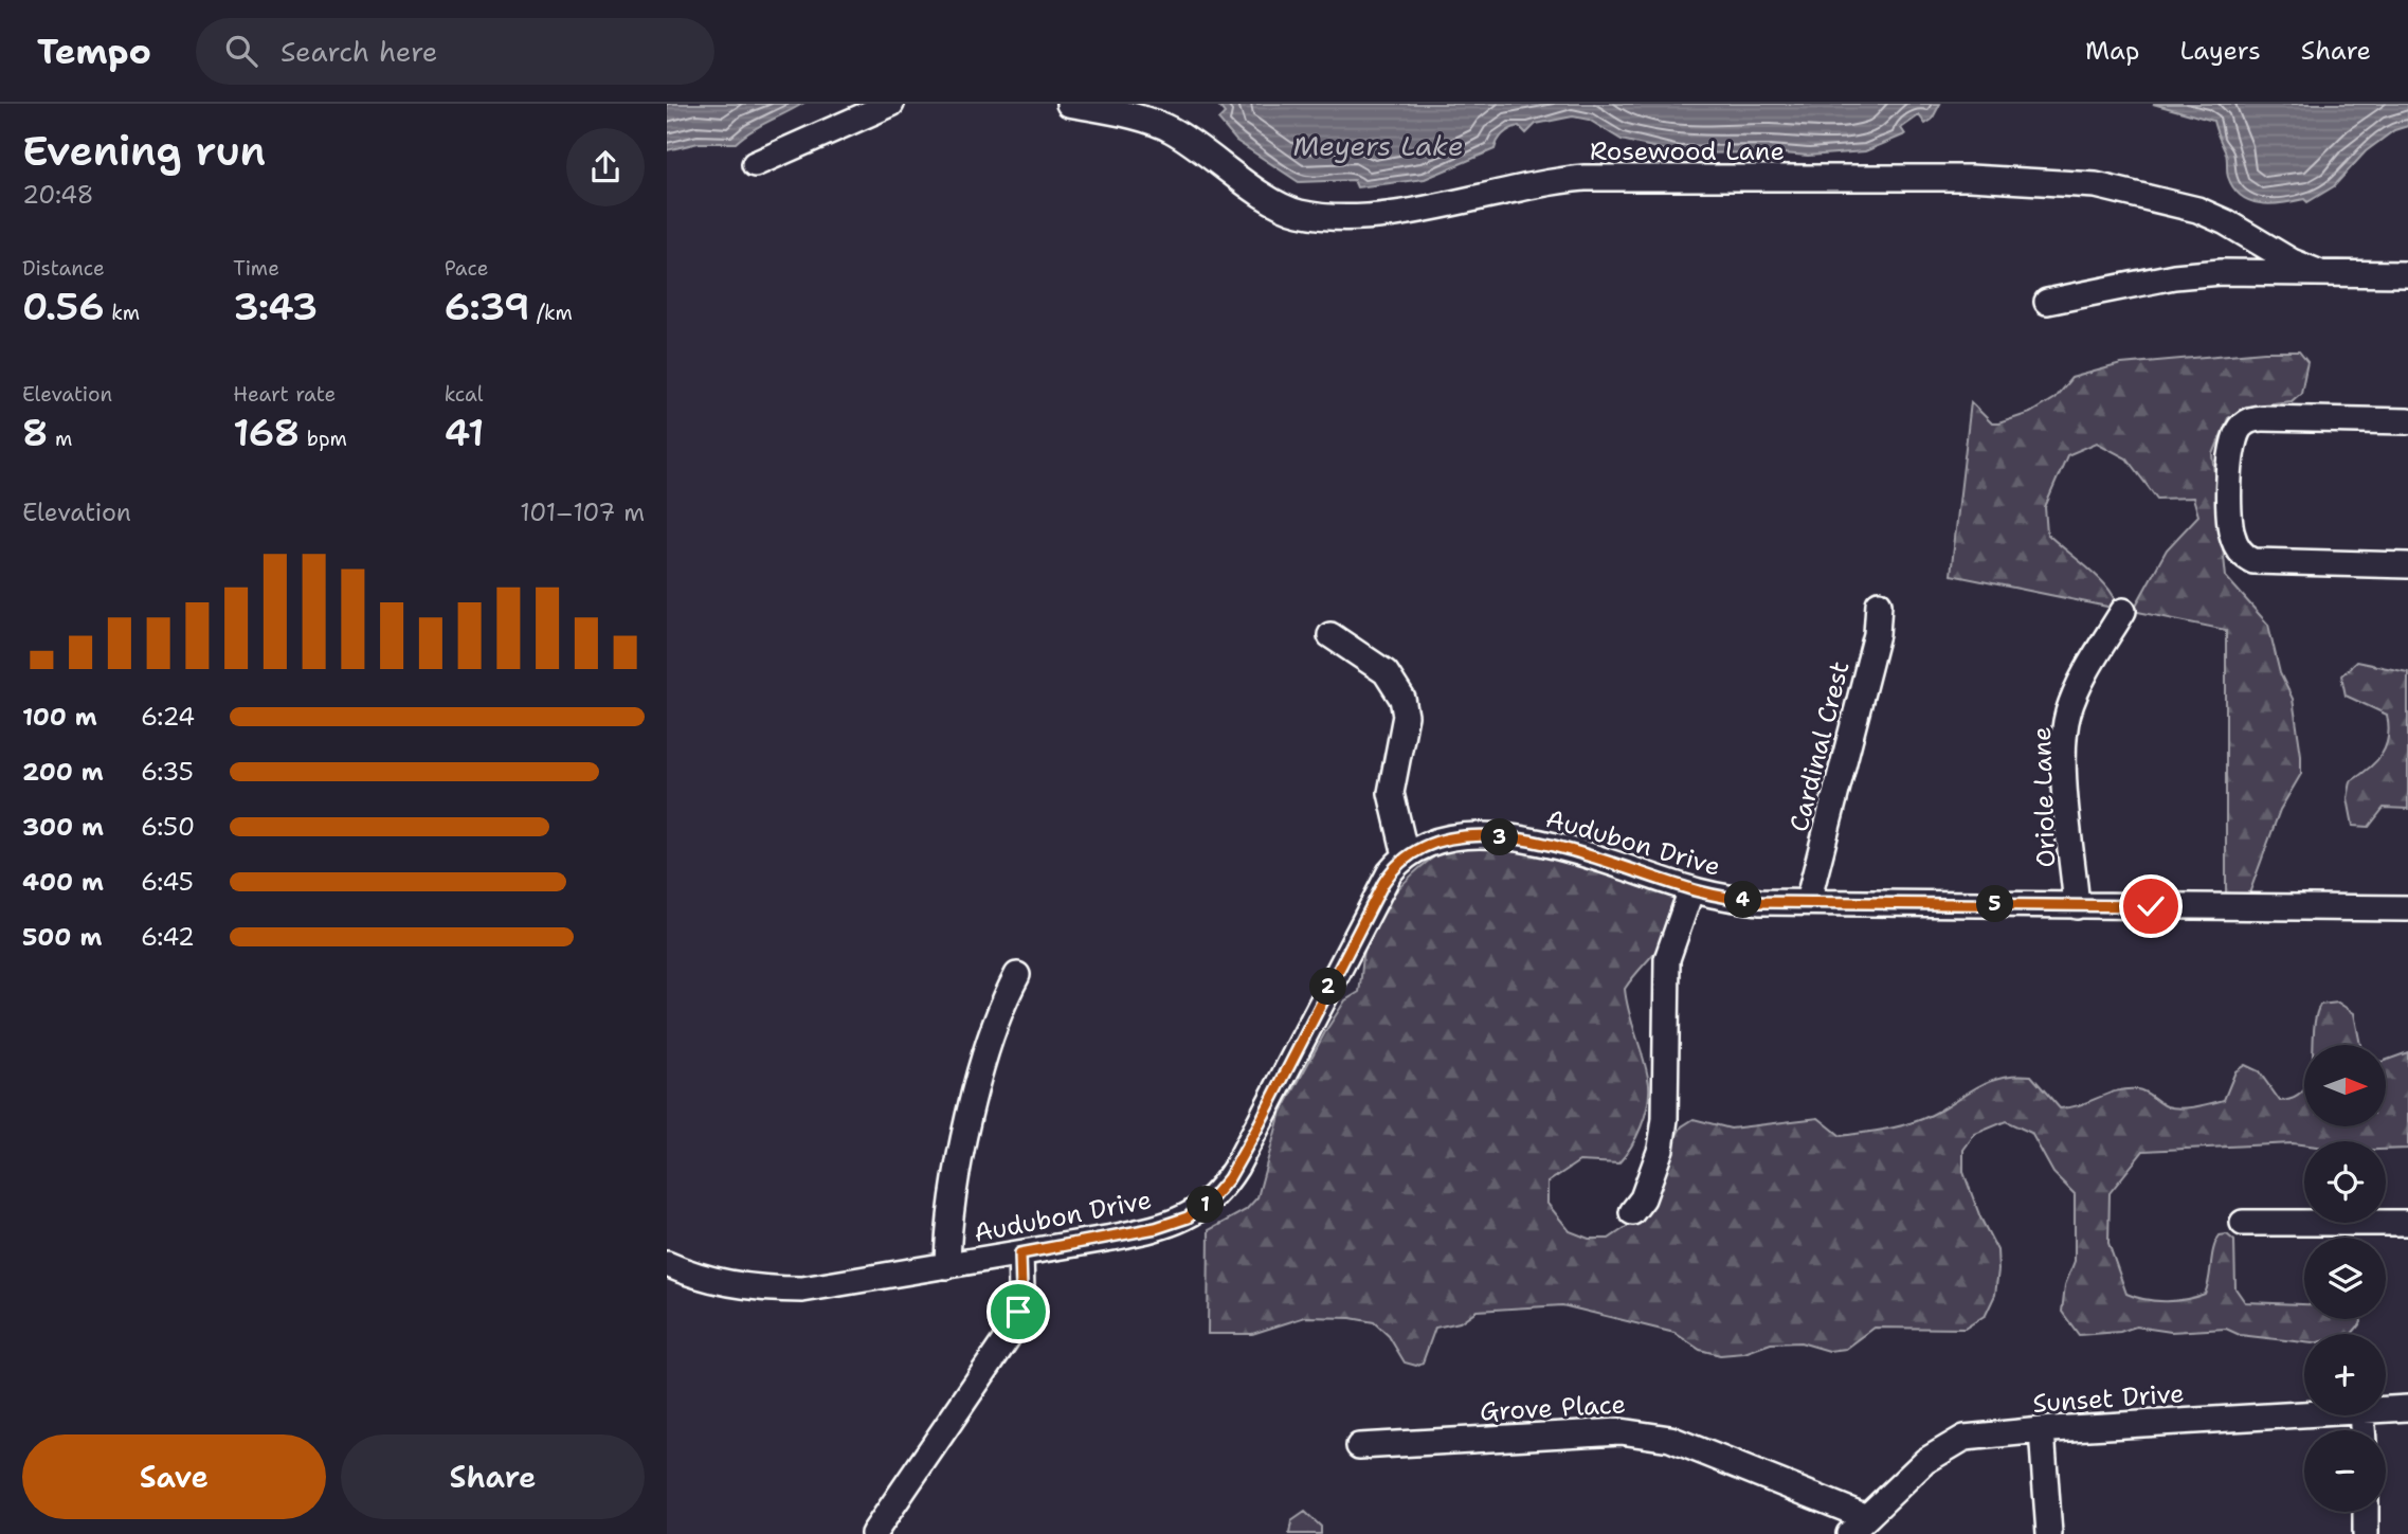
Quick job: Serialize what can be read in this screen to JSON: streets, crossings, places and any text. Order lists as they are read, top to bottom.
{
  "streets": {
    "street": [
      "Rosewood Lane",
      "Cardinal Crest",
      "Oriole Lane",
      "Audubon Drive",
      "Sunset Drive",
      "Grove Place"
    ]
  },
  "crossings": [
    ["Cardinal Crest", "Audubon Drive"],
    ["Oriole Lane", "Audubon Drive"],
    ["Sunset Drive", "Grove Place"]
  ],
  "water": ["Meyers Lake"],
  "north": "right",
  "page": {
    "header": "Tempo",
    "search": "Search here",
    "nav": ["Map", "Layers", "Share"],
    "heading": ["Evening run", "20:48"],
    "stats": [
      ["Distance", "0.56 km"],
      ["Time", "3:43"],
      ["Pace", "6:39 /km"],
      ["Elevation", "8 m"],
      ["Heart rate", "168 bpm"],
      ["kcal", "41"]
    ],
    "chart": ["Elevation", "101–107 m"],
    "list": [
      {
        "name": "100 m",
        "note": "6:24"
      },
      {
        "name": "200 m",
        "note": "6:35"
      },
      {
        "name": "300 m",
        "note": "6:50"
      },
      {
        "name": "400 m",
        "note": "6:45"
      },
      {
        "name": "500 m",
        "note": "6:42"
      }
    ],
    "pins": [
      "3",
      "4",
      "5",
      "2",
      "1"
    ],
    "map_buttons": ["+", "−"],
    "buttons": ["Save", "Share"]
  }
}
